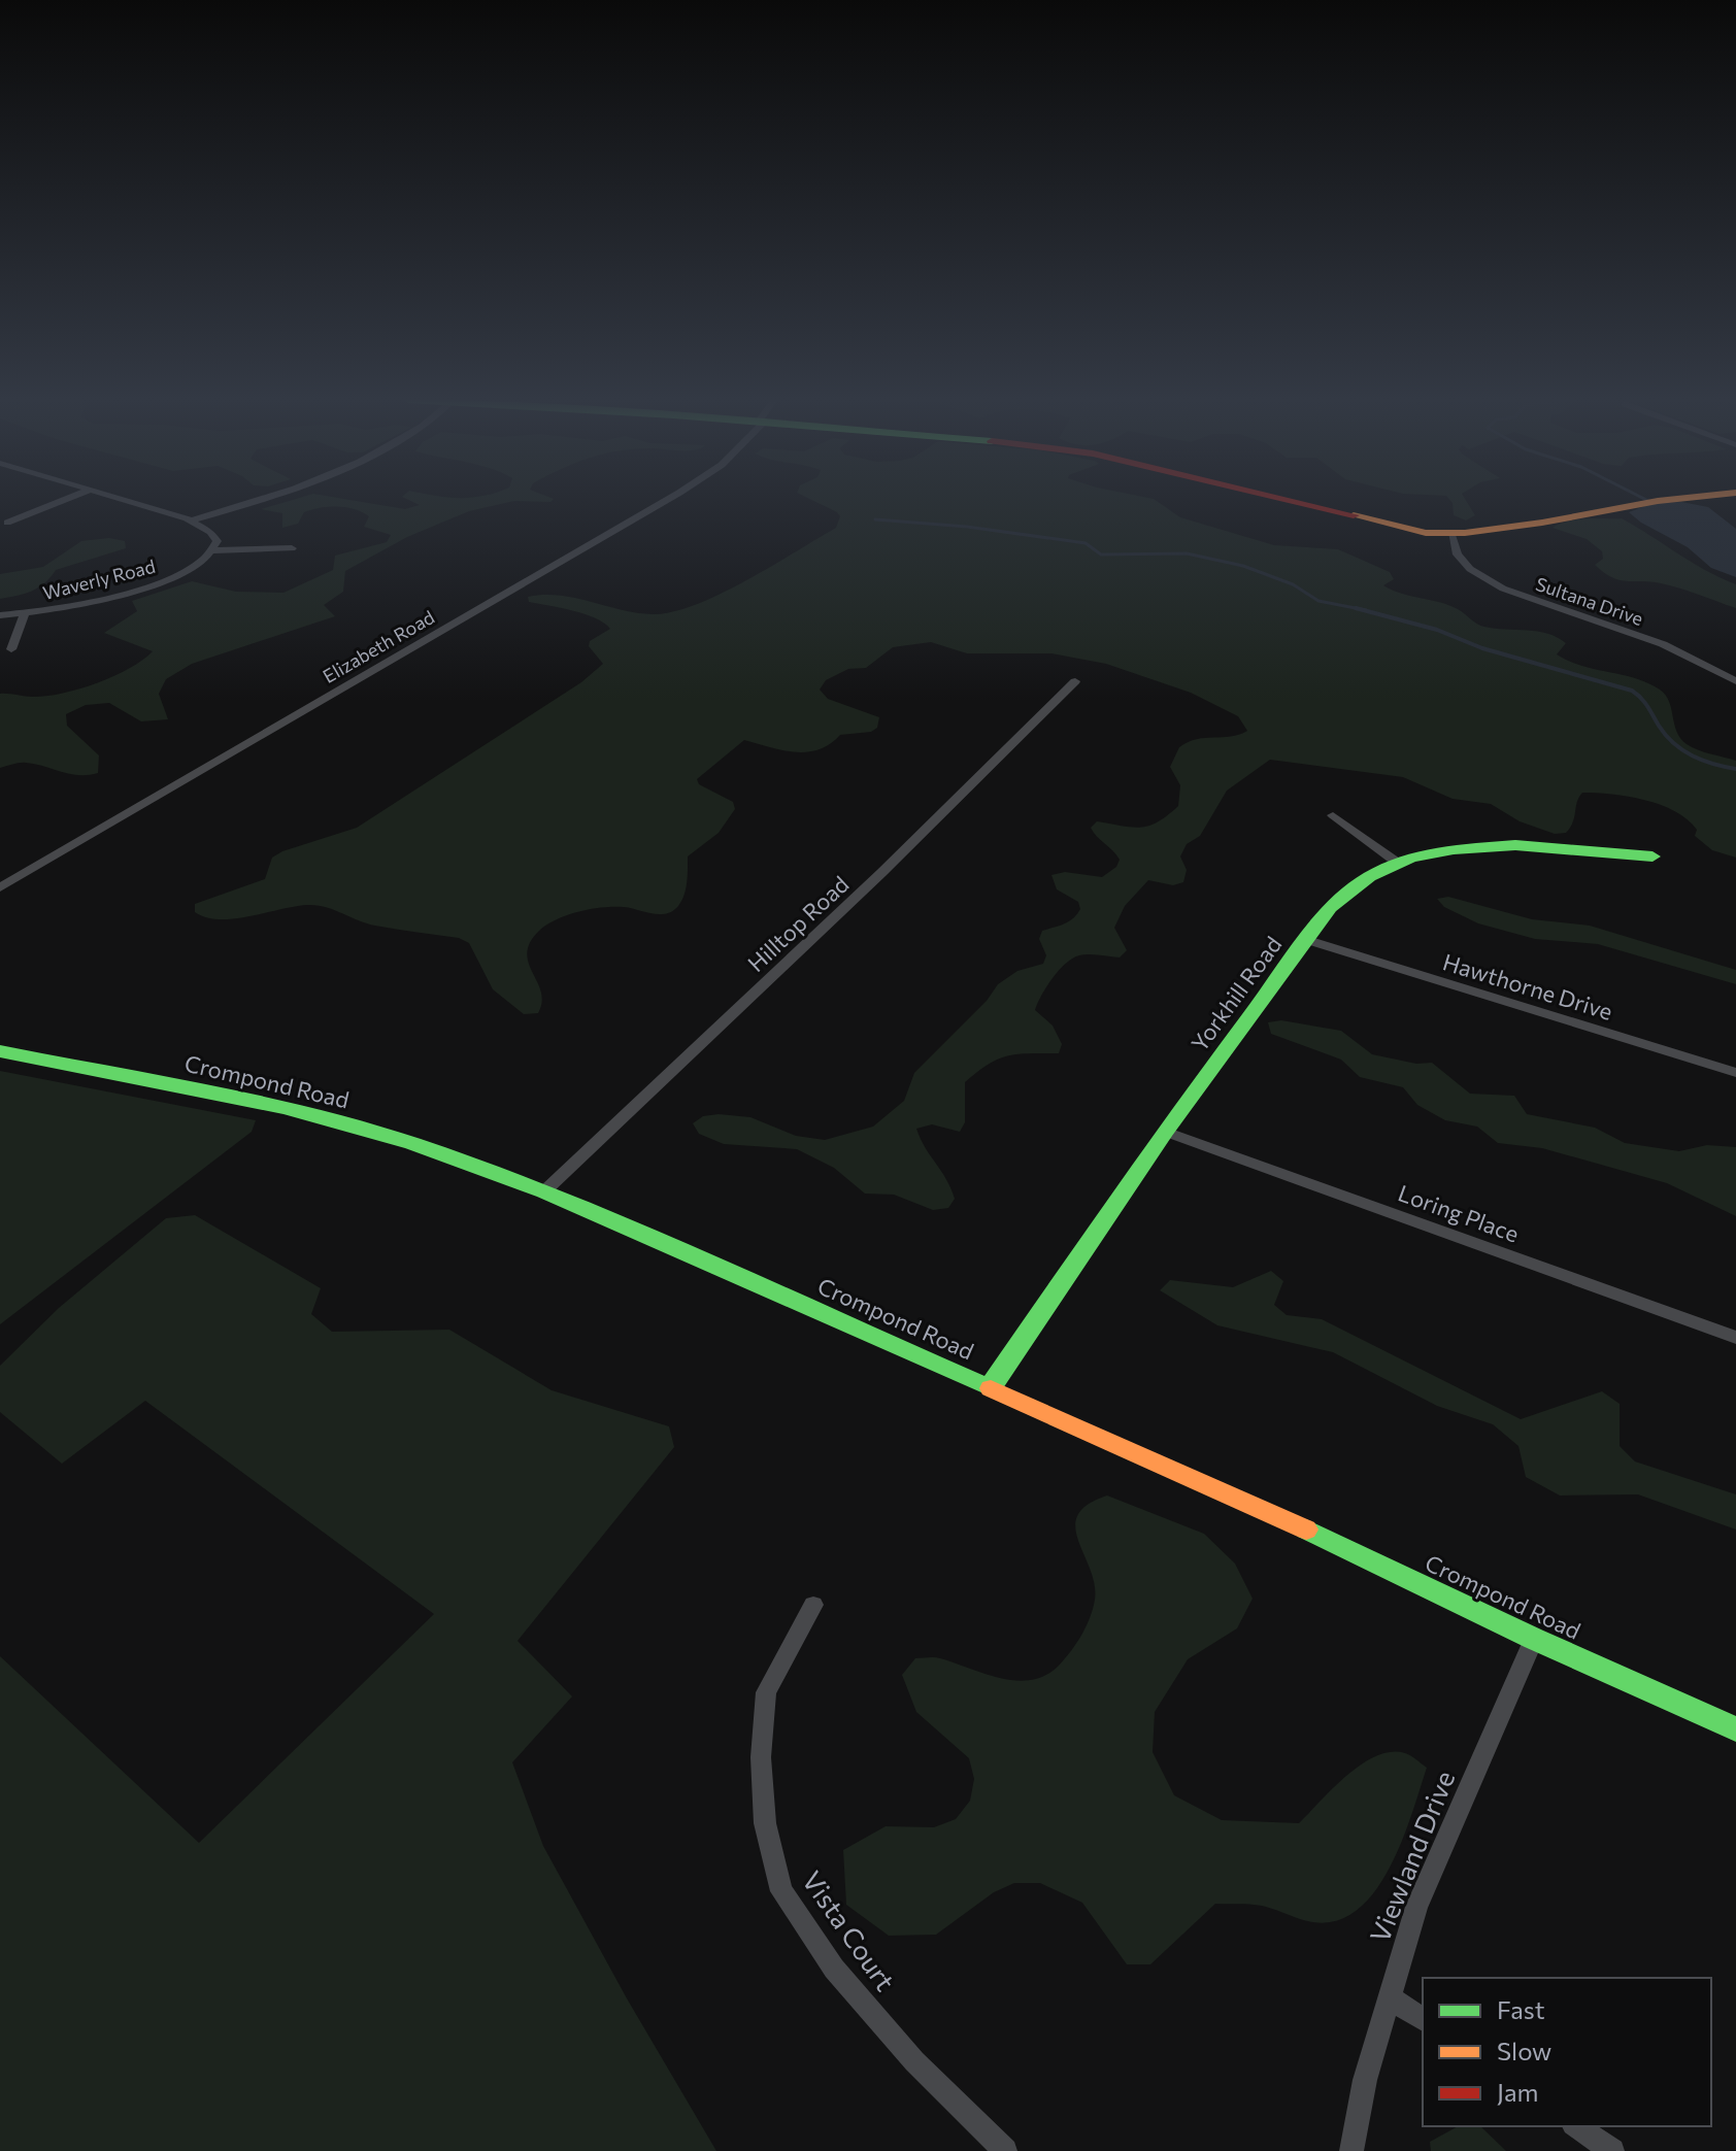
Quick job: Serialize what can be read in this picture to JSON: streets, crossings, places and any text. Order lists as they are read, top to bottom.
{
  "streets": {
    "main road": ["Yorkhill Road", "Crompond Road"],
    "street": [
      "Waverly Road",
      "Sultana Drive",
      "Elizabeth Road",
      "Hilltop Road",
      "Hawthorne Drive",
      "Loring Place",
      "Viewland Drive",
      "Vista Court"
    ]
  },
  "crossings": [
    ["Hilltop Road", "Crompond Road"],
    ["Hawthorne Drive", "Yorkhill Road"],
    ["Yorkhill Road", "Crompond Road"],
    ["Yorkhill Road", "Loring Place"],
    ["Crompond Road", "Viewland Drive"]
  ],
  "legend": ["Fast", "Slow", "Jam"]
}
